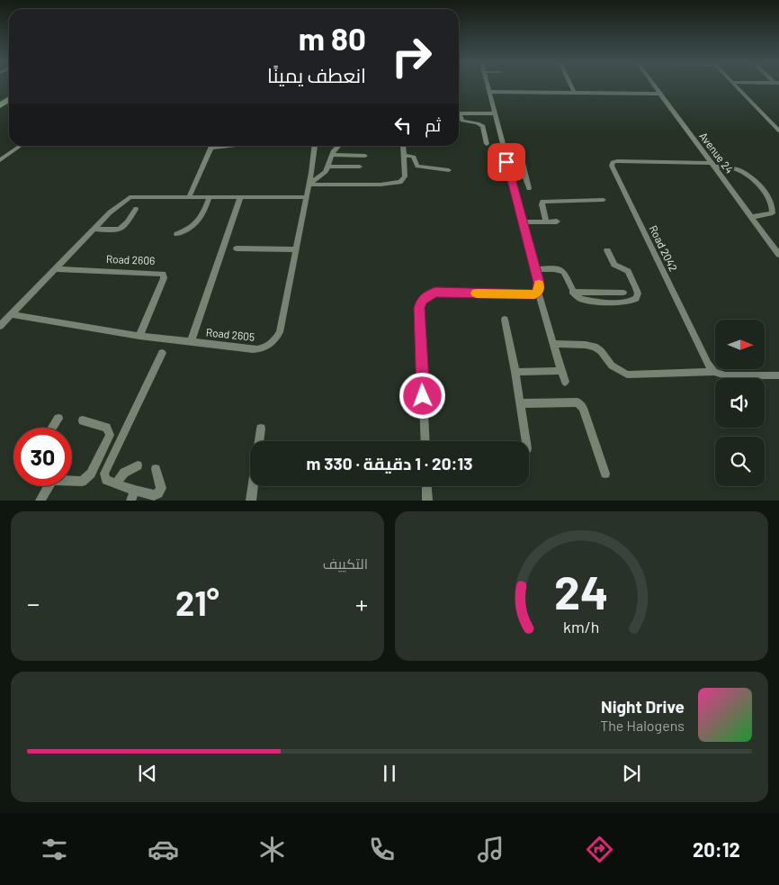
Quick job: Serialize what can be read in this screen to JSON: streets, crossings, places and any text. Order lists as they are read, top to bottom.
{
  "streets": {
    "street": [
      "Avenue 24",
      "Road 2042",
      "Road 2606",
      "Road 2605"
    ]
  },
  "crossings": [
    ["Avenue 24", "Road 2042"],
    ["Road 2606", "Road 2605"]
  ],
  "north": "right",
  "page": {
    "turn": ["80 m", "انعطف يمينًا"],
    "then": "ثم",
    "limit": "30",
    "trip": "20:13 · 1 دقيقة · 330 m",
    "tile": "التكييف",
    "heat": ["−", "21°", "+"],
    "song": ["Night Drive", "The Halogens"],
    "tabs": "20:12",
    "gauge": ["24", "km/h"]
  }
}
